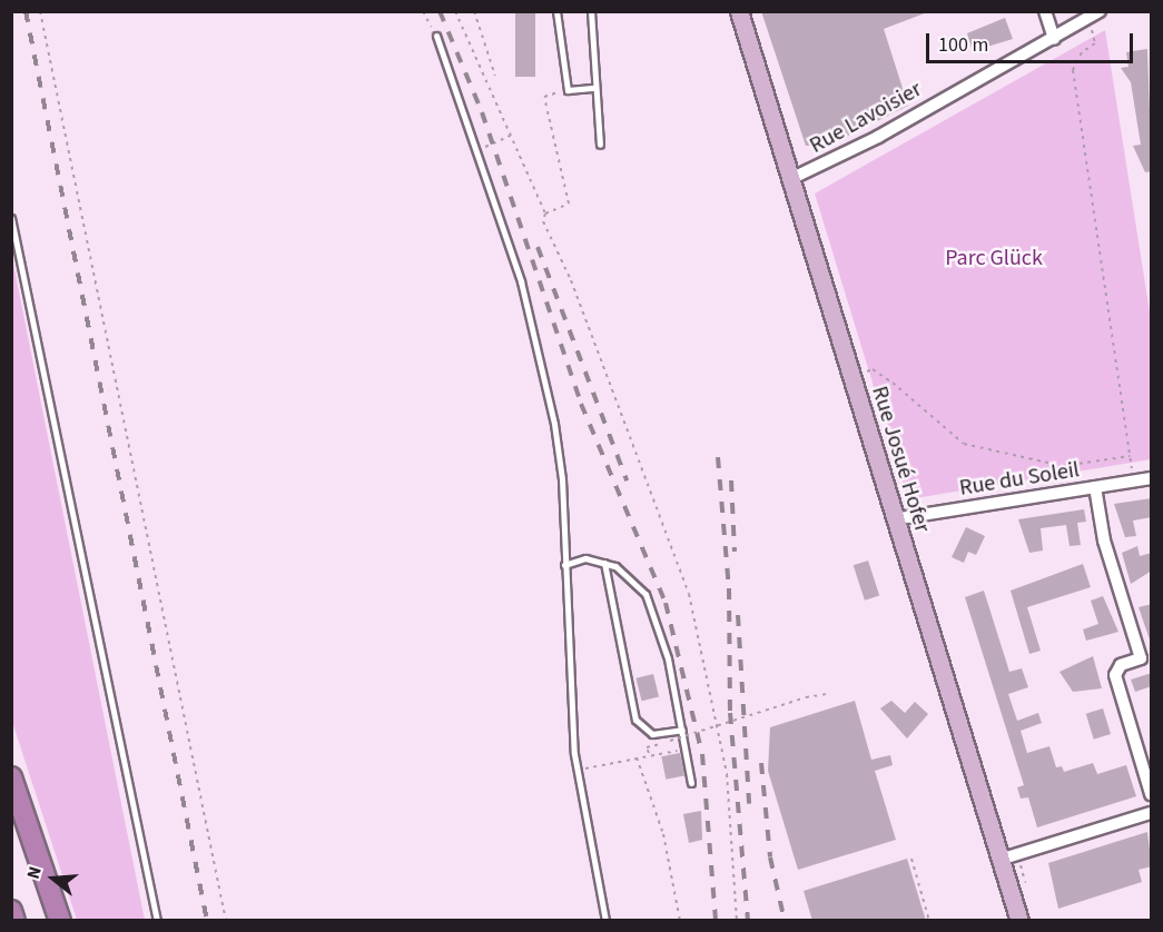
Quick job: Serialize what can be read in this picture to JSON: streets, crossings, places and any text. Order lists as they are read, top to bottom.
{
  "streets": {
    "main road": ["Rue Josué Hofer"],
    "street": ["Rue Lavoisier", "Rue du Soleil"]
  },
  "crossings": [
    ["Rue Lavoisier", "Rue Josué Hofer"],
    ["Rue Josué Hofer", "Rue du Soleil"]
  ],
  "parks": ["Parc Glück"],
  "scale_bar": "100 m",
  "north": "left"
}
